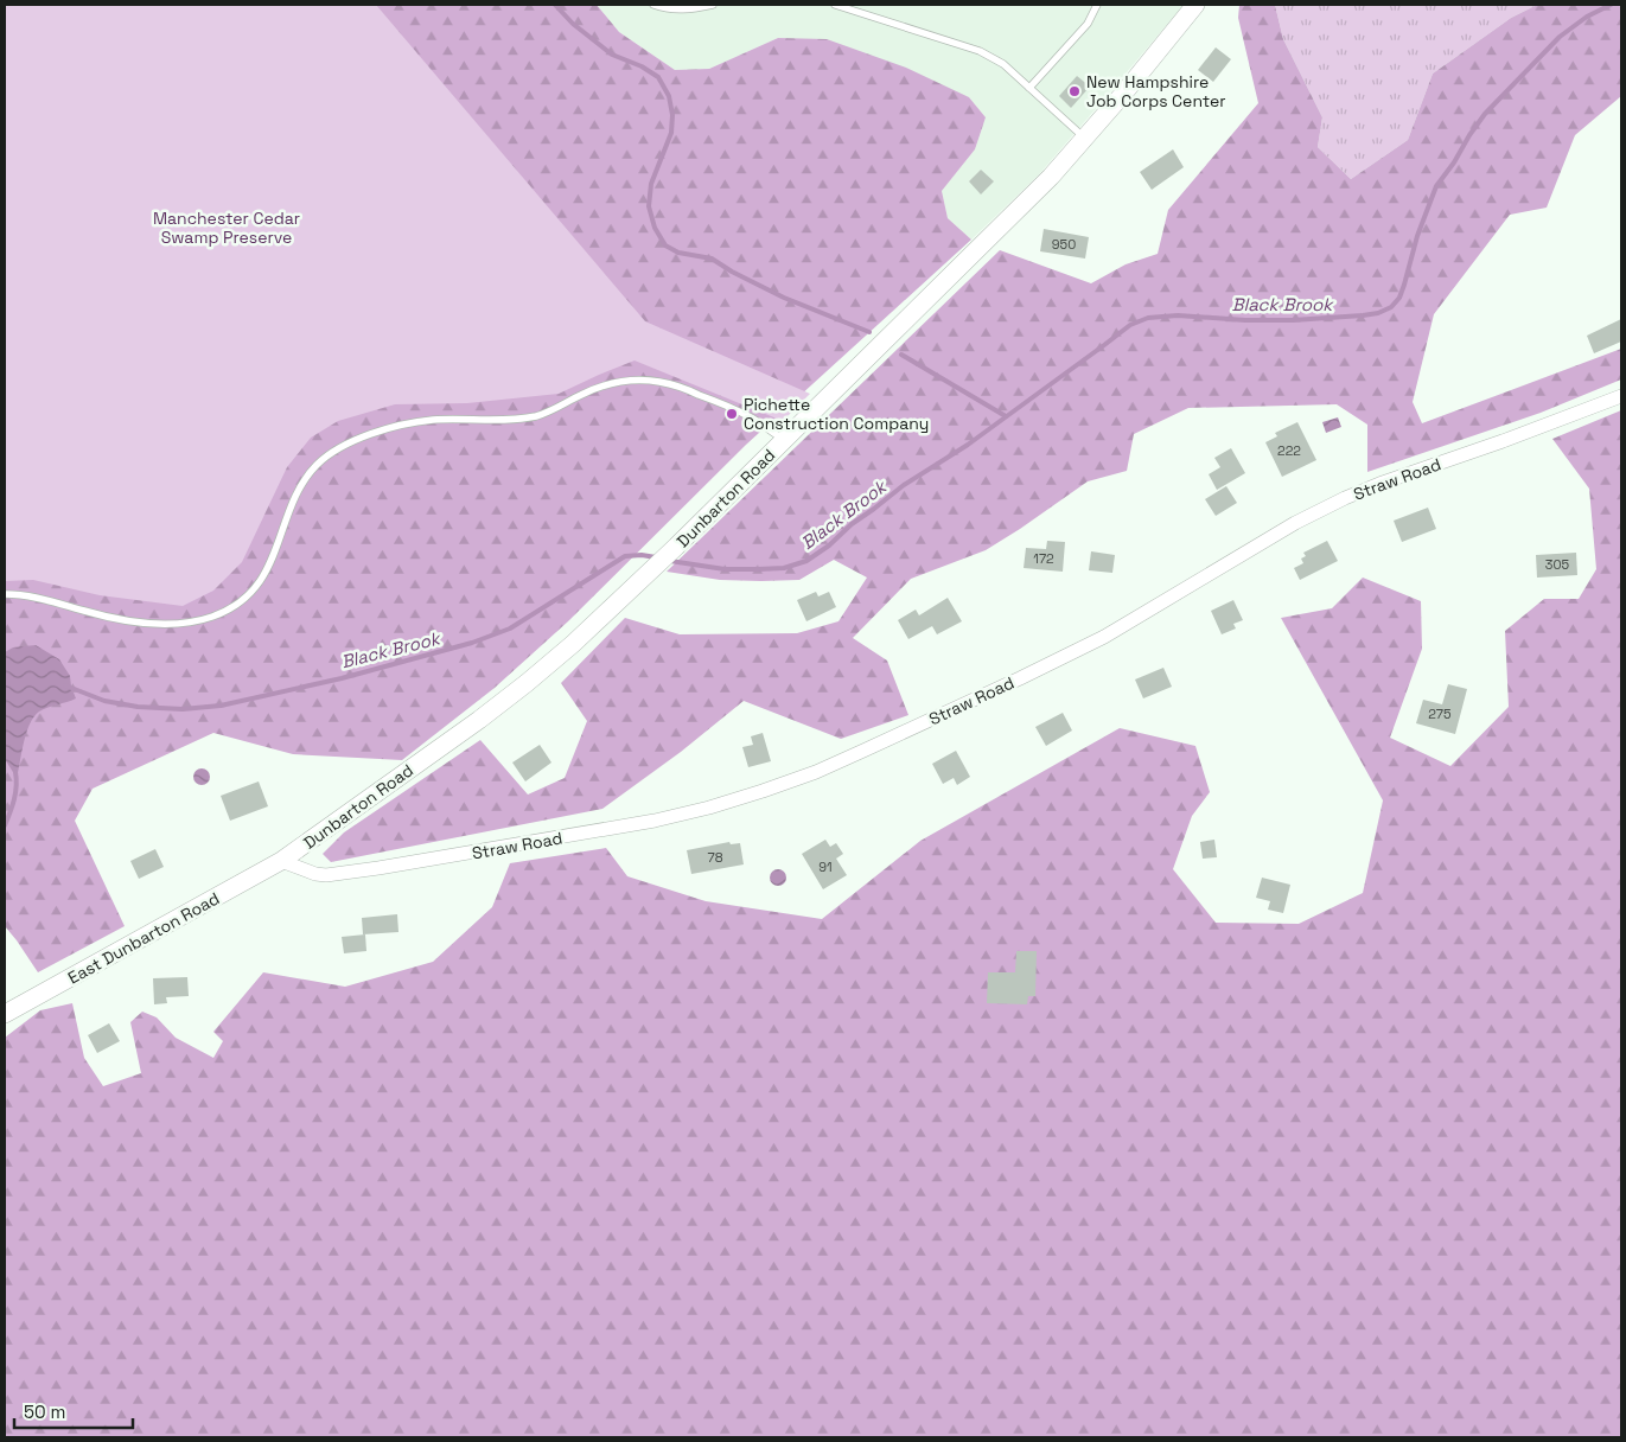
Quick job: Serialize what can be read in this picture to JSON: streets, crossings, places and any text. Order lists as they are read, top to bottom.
{
  "streets": {
    "street": ["Straw Road", "Dunbarton Road", "East Dunbarton Road"]
  },
  "crossings": [
    ["Straw Road", "Dunbarton Road"],
    ["Straw Road", "East Dunbarton Road"],
    ["Dunbarton Road", "East Dunbarton Road"]
  ],
  "water": ["Black Brook"],
  "parks": ["Manchester Cedar Swamp Preserve"],
  "places": ["New Hampshire Job Corps Center", "Pichette Construction Company"],
  "house_numbers": [
    "950",
    "222",
    "172",
    "305",
    "275",
    "78",
    "91"
  ],
  "scale_bar": "50 m"
}
